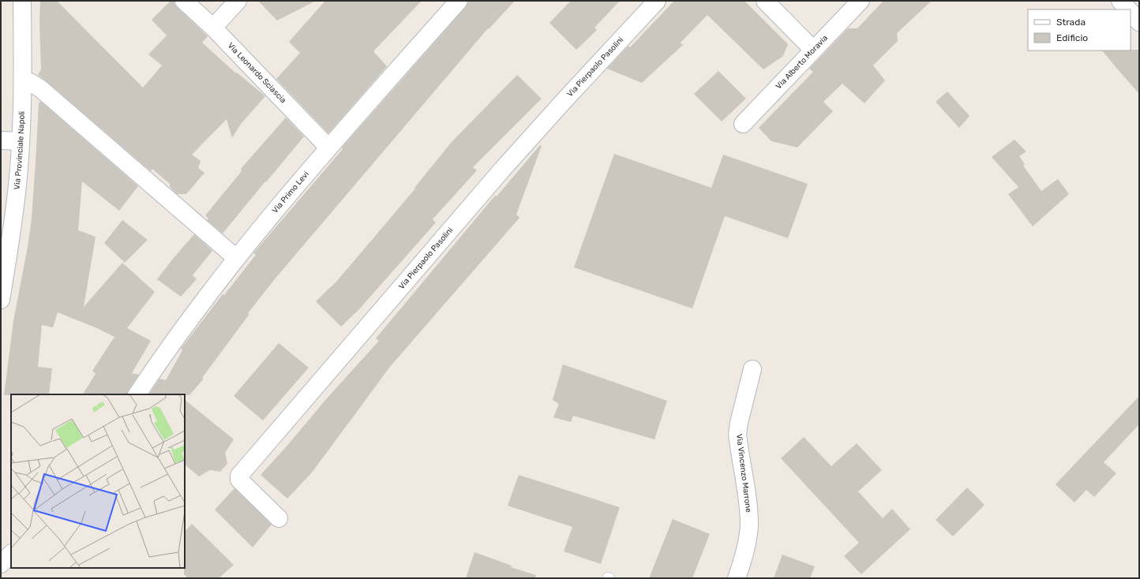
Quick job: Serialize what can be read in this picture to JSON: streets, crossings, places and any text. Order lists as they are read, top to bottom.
{
  "streets": {
    "street": [
      "Via Alberto Moravia",
      "Via Pierpaolo Pasolini",
      "Via Leonardo Sciascia",
      "Via Provinciale Napoli",
      "Via Primo Levi",
      "Via Vincenzo Marrone"
    ]
  },
  "crossings": [
    ["Via Leonardo Sciascia", "Via Primo Levi"]
  ],
  "legend": ["Strada", "Edificio"]
}
